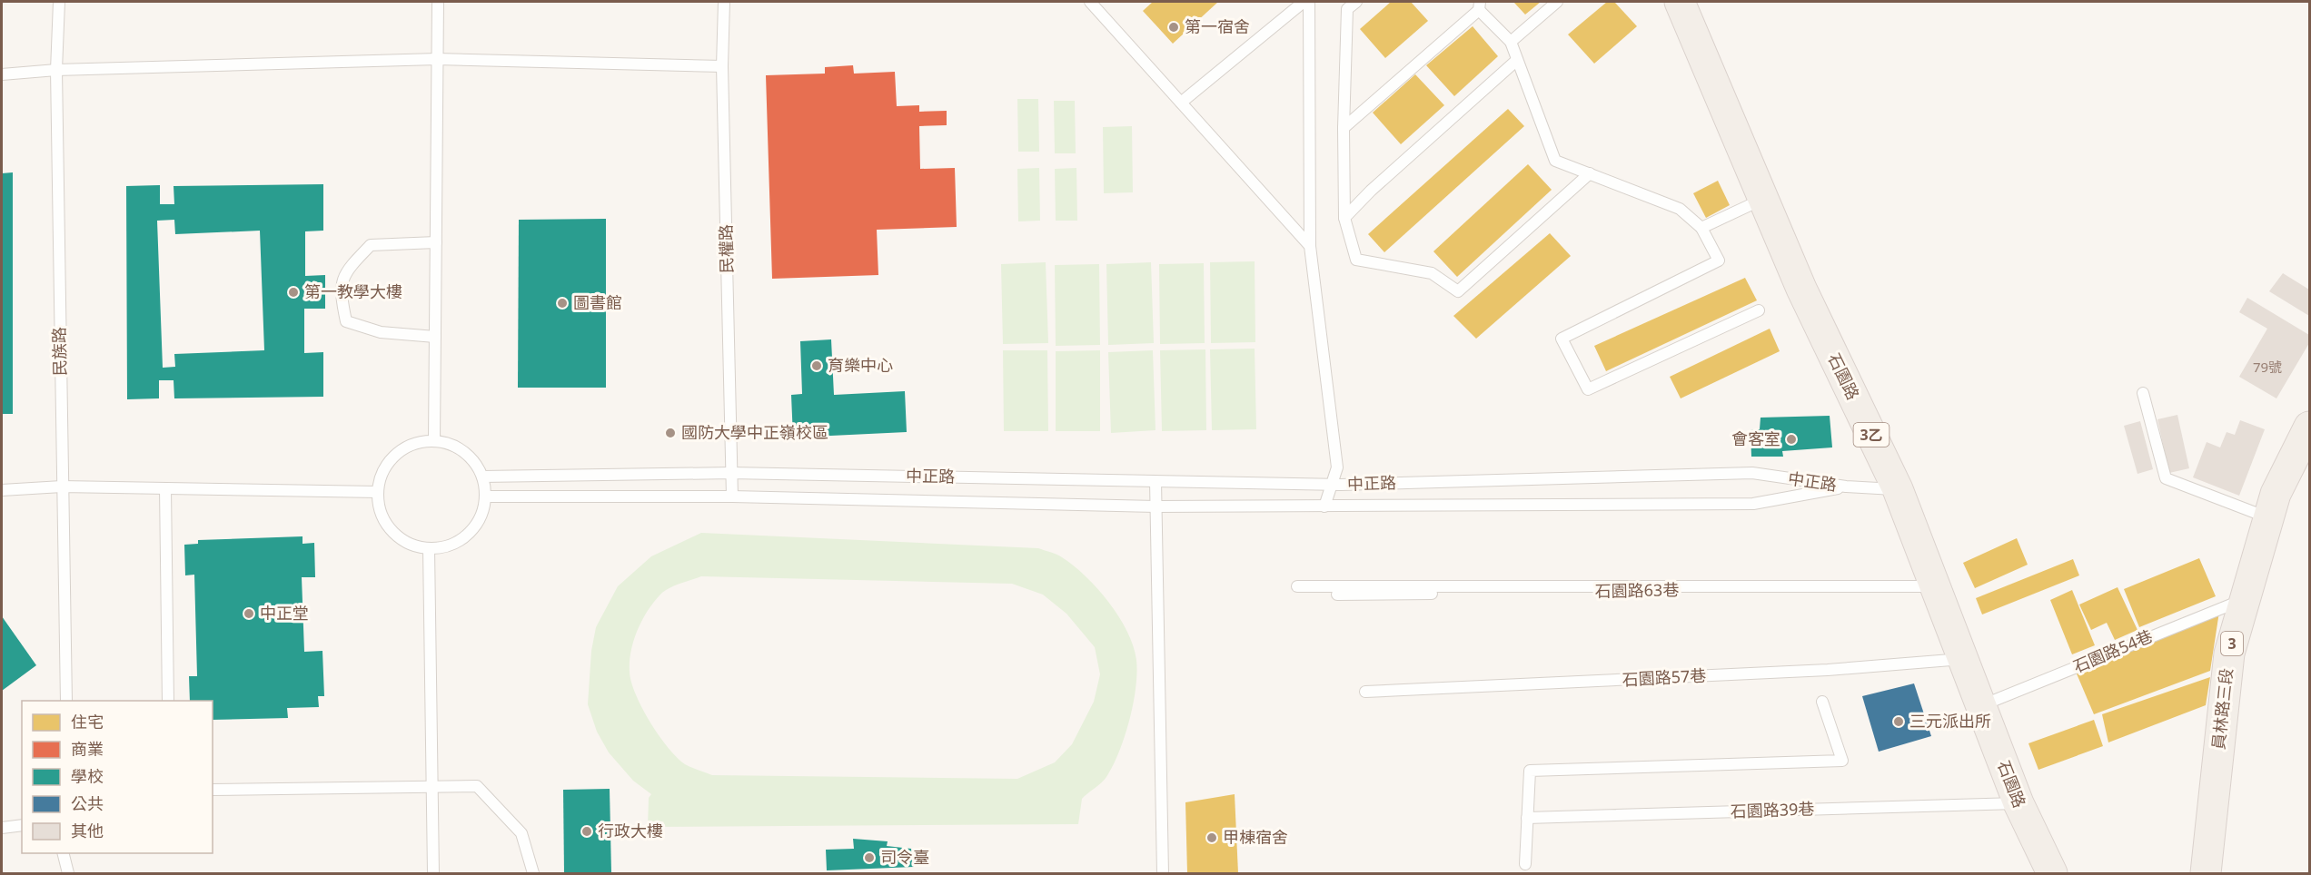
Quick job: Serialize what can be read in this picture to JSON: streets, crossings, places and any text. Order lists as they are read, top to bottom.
{
  "streets": {
    "main road": [
      "石園路",
      "3乙",
      "3",
      "員林路三段"
    ],
    "lane": [
      "民權路",
      "民族路",
      "中正路",
      "石園路63巷",
      "石園路54巷",
      "石園路57巷",
      "石園路39巷"
    ]
  },
  "crossings": [
    ["民權路", "中正路"],
    ["石園路", "石園路63巷"],
    ["石園路", "石園路54巷"],
    ["石園路", "石園路57巷"],
    ["石園路", "石園路39巷"],
    ["石園路54巷", "員林路三段"]
  ],
  "places": [
    "第一宿舍",
    "第一教學大樓",
    "圖書館",
    "育樂中心",
    "國防大學中正嶺校區",
    "會客室",
    "中正堂",
    "三元派出所",
    "行政大樓",
    "甲棟宿舍",
    "司令臺"
  ],
  "house_numbers": ["79號"],
  "legend": [
    "住宅",
    "商業",
    "學校",
    "公共",
    "其他"
  ]
}
